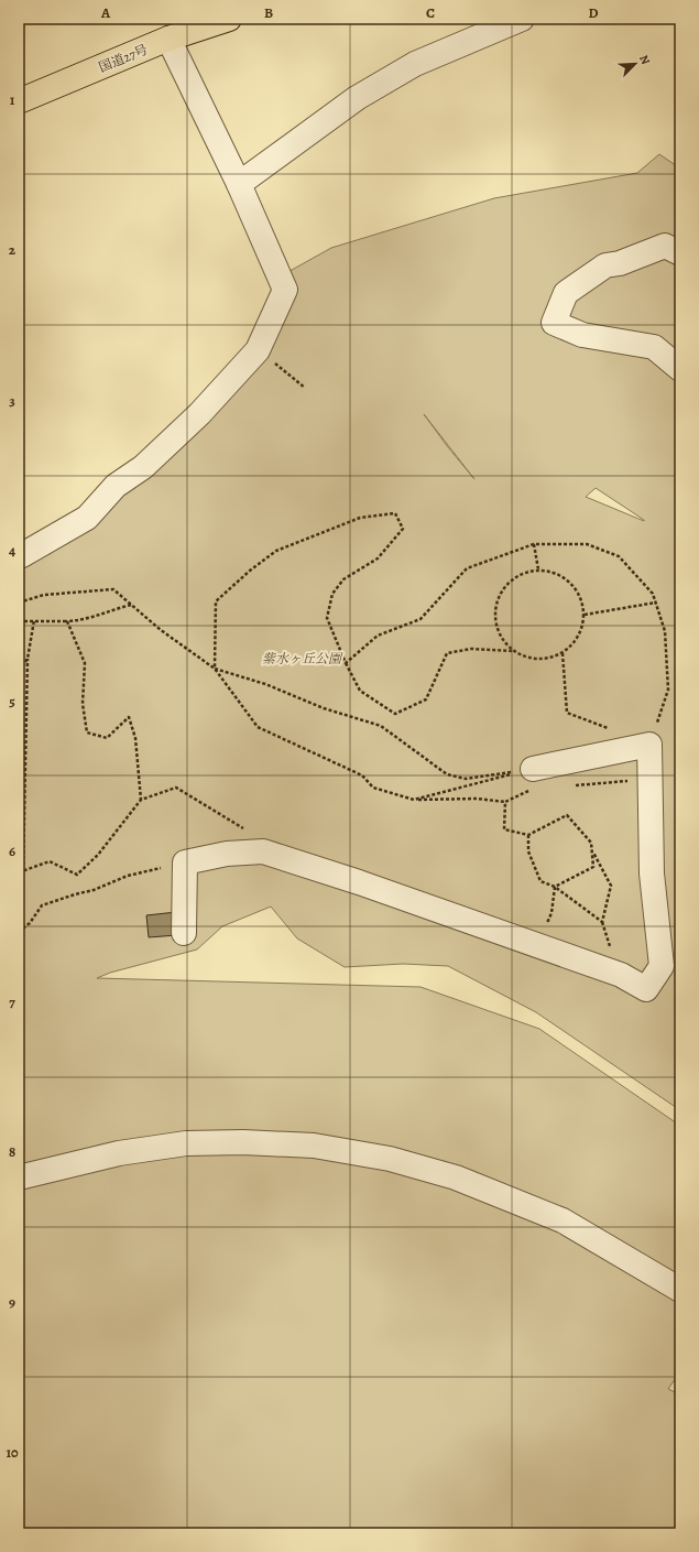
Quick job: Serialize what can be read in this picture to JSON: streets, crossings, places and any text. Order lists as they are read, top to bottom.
{
  "streets": {
    "highway": ["国道27号"]
  },
  "parks": ["紫水ヶ丘公園"],
  "north": "top right",
  "grid": {
    "columns": [
      "A",
      "B",
      "C",
      "D"
    ],
    "rows": [
      "1",
      "2",
      "3",
      "4",
      "5",
      "6",
      "7",
      "8",
      "9",
      "10"
    ]
  }
}
